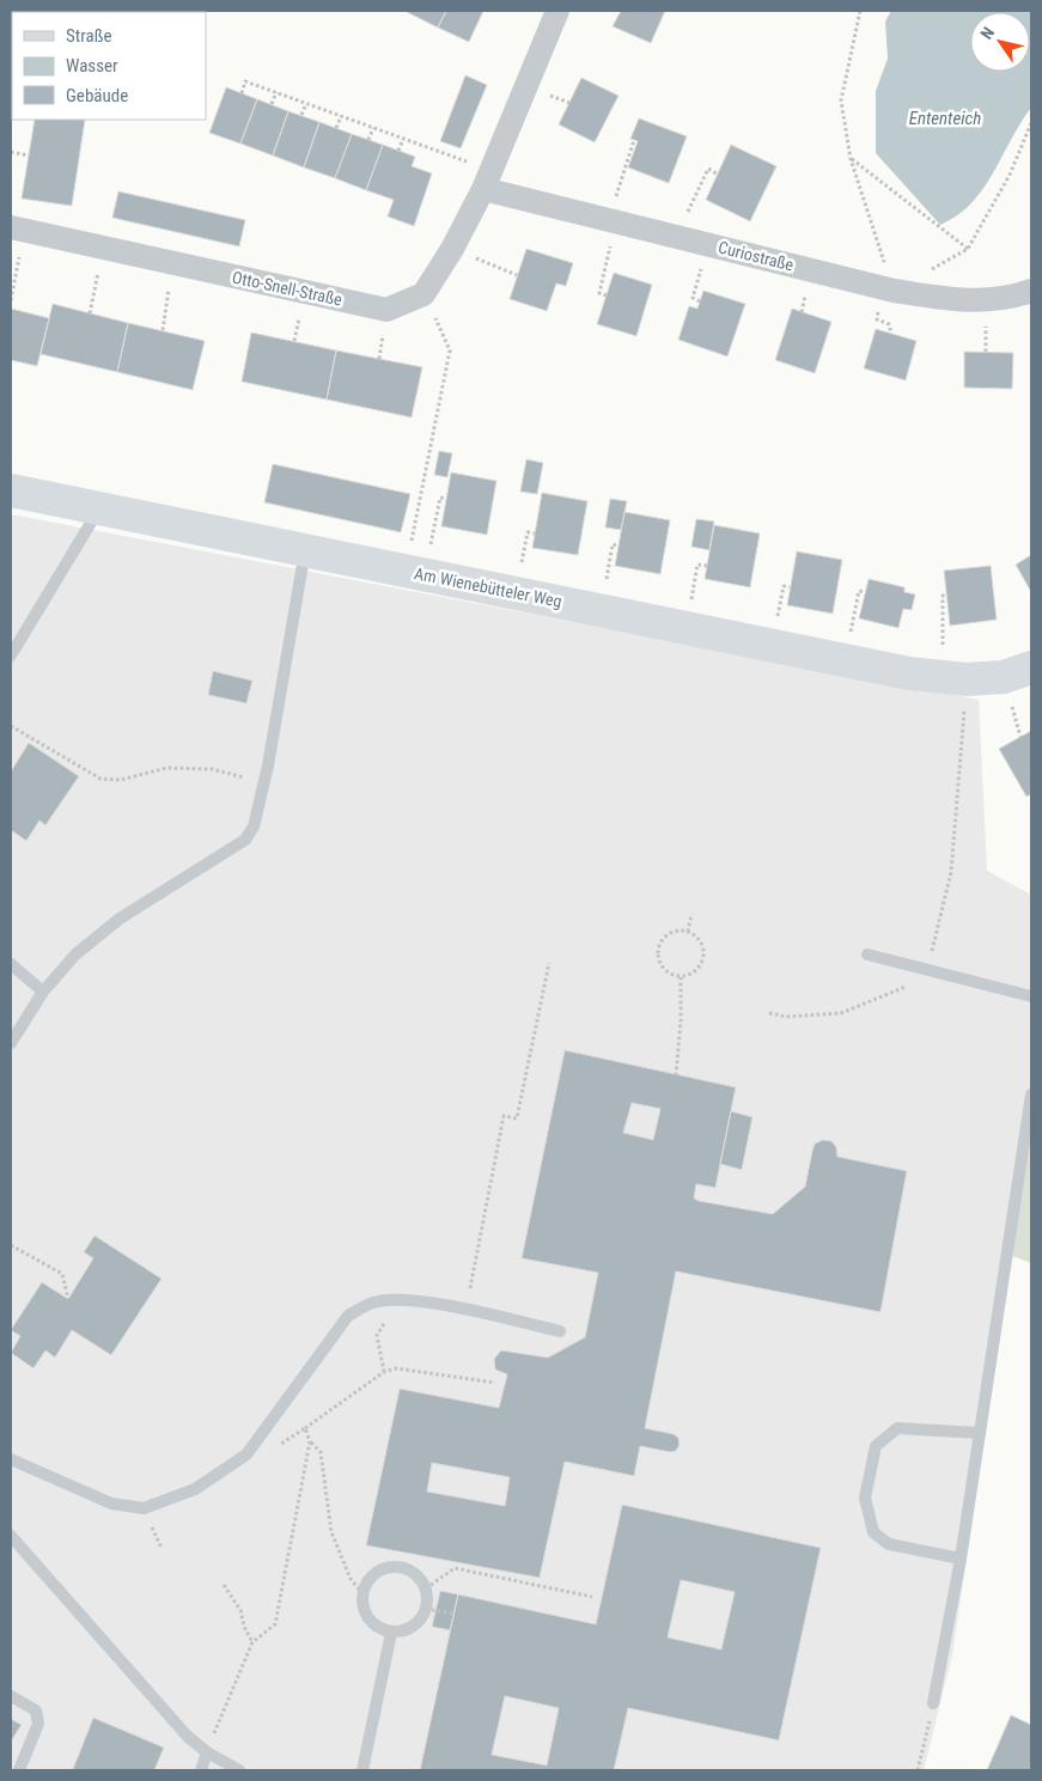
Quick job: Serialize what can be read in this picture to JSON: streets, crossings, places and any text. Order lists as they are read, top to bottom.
{
  "streets": {
    "street": ["Curiostraße", "Otto-Snell-Straße", "Am Wienebütteler Weg"]
  },
  "water": ["Ententeich"],
  "legend": ["Straße", "Wasser", "Gebäude"],
  "north": "top left"
}
